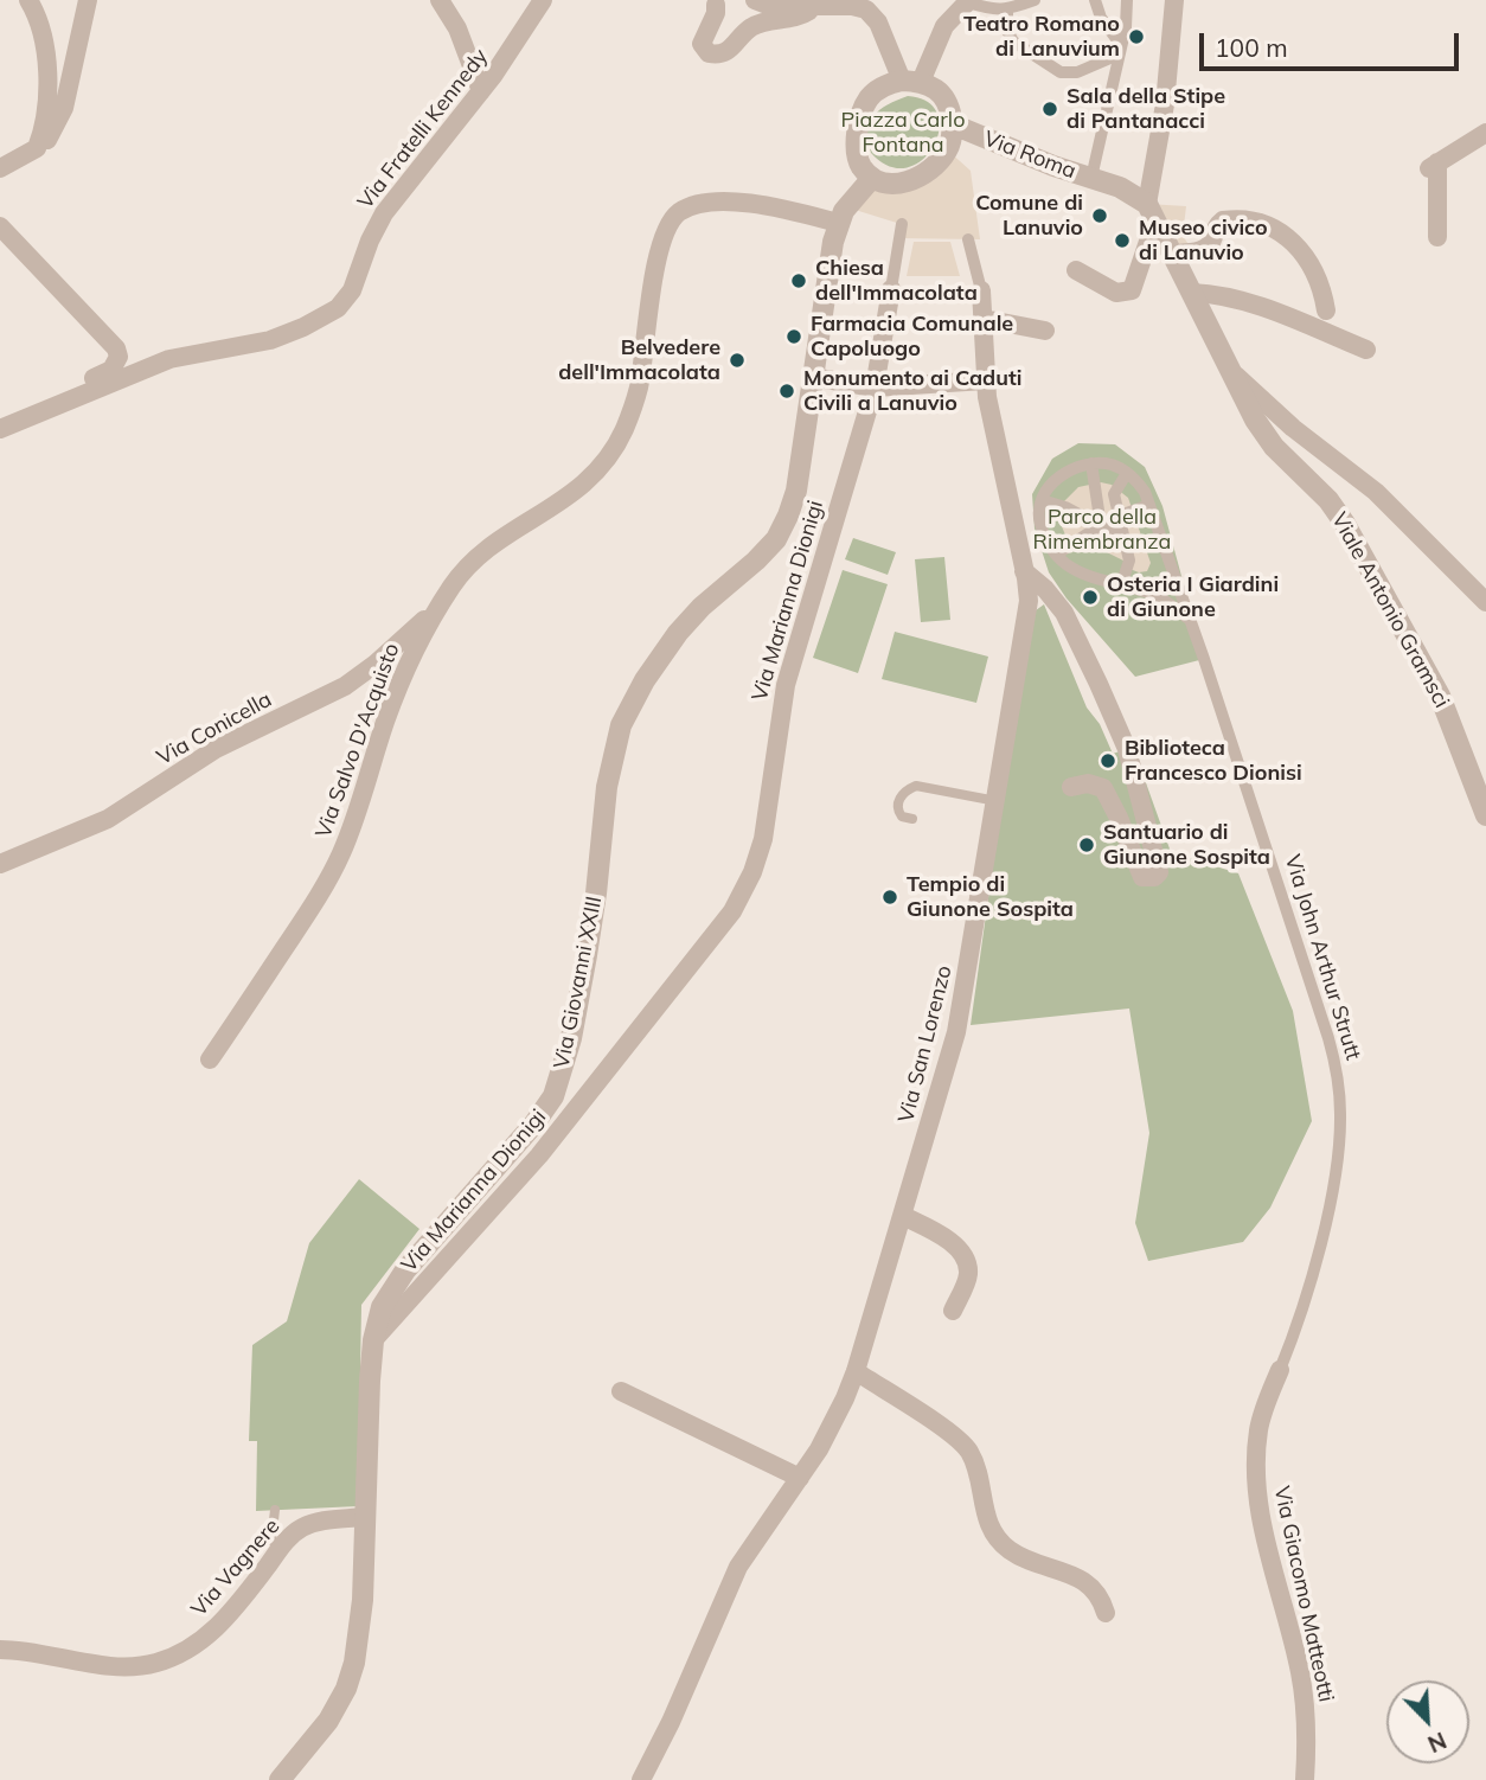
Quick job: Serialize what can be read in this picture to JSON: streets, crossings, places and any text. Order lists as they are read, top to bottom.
{
  "streets": {
    "street": [
      "Via Fratelli Kennedy",
      "Via Roma",
      "Via Marianna Dionigi",
      "Viale Antonio Gramsci",
      "Via Conicella",
      "Via Salvo D'Acquisto",
      "Via John Arthur Strutt",
      "Via Giovanni XXIII",
      "Via San Lorenzo",
      "Via Vagnere",
      "Via Giacomo Matteotti"
    ]
  },
  "crossings": [
    ["Via Roma", "Viale Antonio Gramsci"],
    ["Via Roma", "Via Giovanni XXIII"],
    ["Via Marianna Dionigi", "Via Giovanni XXIII"],
    ["Via Conicella", "Via Salvo D'Acquisto"],
    ["Via Salvo D'Acquisto", "Via Giovanni XXIII"],
    ["Via John Arthur Strutt", "Via Giacomo Matteotti"],
    ["Via Giovanni XXIII", "Via Vagnere"]
  ],
  "parks": ["Piazza Carlo Fontana", "Parco della Rimembranza"],
  "places": [
    "Teatro Romano di Lanuvium",
    "Sala della Stipe di Pantanacci",
    "Comune di Lanuvio",
    "Museo civico di Lanuvio",
    "Chiesa dell'Immacolata",
    "Farmacia Comunale Capoluogo",
    "Belvedere dell'Immacolata",
    "Monumento ai Caduti Civili a Lanuvio",
    "Osteria I Giardini di Giunone",
    "Biblioteca Francesco Dionisi",
    "Santuario di Giunone Sospita",
    "Tempio di Giunone Sospita"
  ],
  "scale_bar": "100 m",
  "north": "bottom right"
}
